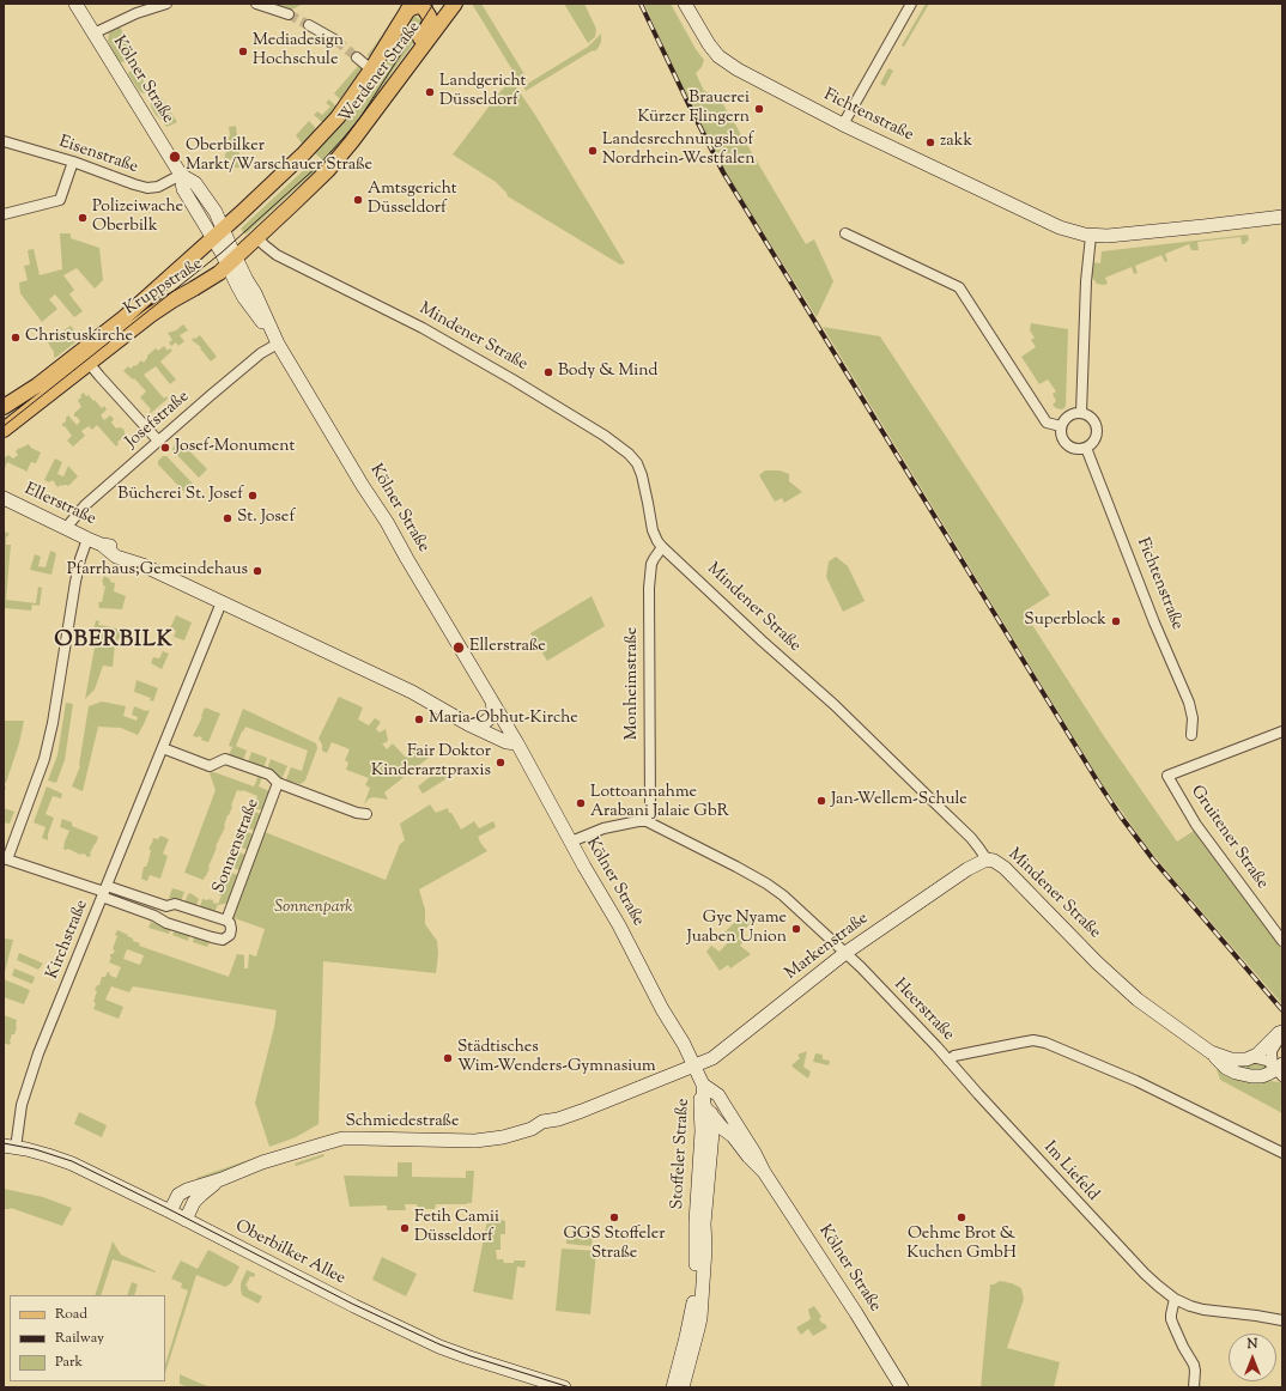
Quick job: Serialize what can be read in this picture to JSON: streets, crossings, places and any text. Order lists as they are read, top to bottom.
{
  "streets": {
    "main road": [
      "Werdener Straße",
      "Kölner Straße",
      "Fichtenstraße",
      "Kruppstraße",
      "Mindener Straße",
      "Ellerstraße",
      "Markenstraße",
      "Schmiedestraße",
      "Stoffeler Straße",
      "Oberbilker Allee"
    ],
    "street": [
      "Eisenstraße",
      "Josefstraße",
      "Monheimstraße",
      "Gruitener Straße",
      "Sonnenstraße",
      "Kirchstraße",
      "Heerstraße",
      "Im Liefeld"
    ]
  },
  "crossings": [
    ["Werdener Straße", "Kölner Straße"],
    ["Werdener Straße", "Kruppstraße"],
    ["Werdener Straße", "Mindener Straße"],
    ["Kölner Straße", "Eisenstraße"],
    ["Kölner Straße", "Kruppstraße"],
    ["Kölner Straße", "Josefstraße"],
    ["Kölner Straße", "Ellerstraße"],
    ["Kölner Straße", "Markenstraße"],
    ["Kölner Straße", "Schmiedestraße"],
    ["Kölner Straße", "Stoffeler Straße"],
    ["Mindener Straße", "Monheimstraße"],
    ["Mindener Straße", "Markenstraße"],
    ["Josefstraße", "Ellerstraße"],
    ["Ellerstraße", "Kirchstraße"],
    ["Monheimstraße", "Heerstraße"],
    ["Sonnenstraße", "Kirchstraße"],
    ["Kirchstraße", "Oberbilker Allee"],
    ["Markenstraße", "Heerstraße"],
    ["Markenstraße", "Schmiedestraße"],
    ["Heerstraße", "Im Liefeld"],
    ["Schmiedestraße", "Oberbilker Allee"]
  ],
  "districts": ["OBERBILK"],
  "parks": ["Sonnenpark"],
  "places": [
    "Mediadesign Hochschule",
    "Landgericht Düsseldorf",
    "Brauerei Kürzer Flingern",
    "zakk",
    "Landesrechnungshof Nordrhein-Westfalen",
    "Oberbilker Markt/Warschauer Straße",
    "Amtsgericht Düsseldorf",
    "Polizeiwache Oberbilk",
    "Christuskirche",
    "Body & Mind",
    "Josef-Monument",
    "Bücherei St. Josef",
    "St. Josef",
    "Pfarrhaus;Gemeindehaus",
    "Superblock",
    "Ellerstraße",
    "Maria-Obhut-Kirche",
    "Fair Doktor Kinderarztpraxis",
    "Jan-Wellem-Schule",
    "Lottoannahme Arabani Jalaie GbR",
    "Gye Nyame Juaben Union",
    "Städtisches Wim-Wenders-Gymnasium",
    "GGS Stoffeler Straße",
    "Oehme Brot & Kuchen GmbH",
    "Fetih Camii Düsseldorf"
  ],
  "legend": ["Road", "Railway", "Park"],
  "north": "top"
}
